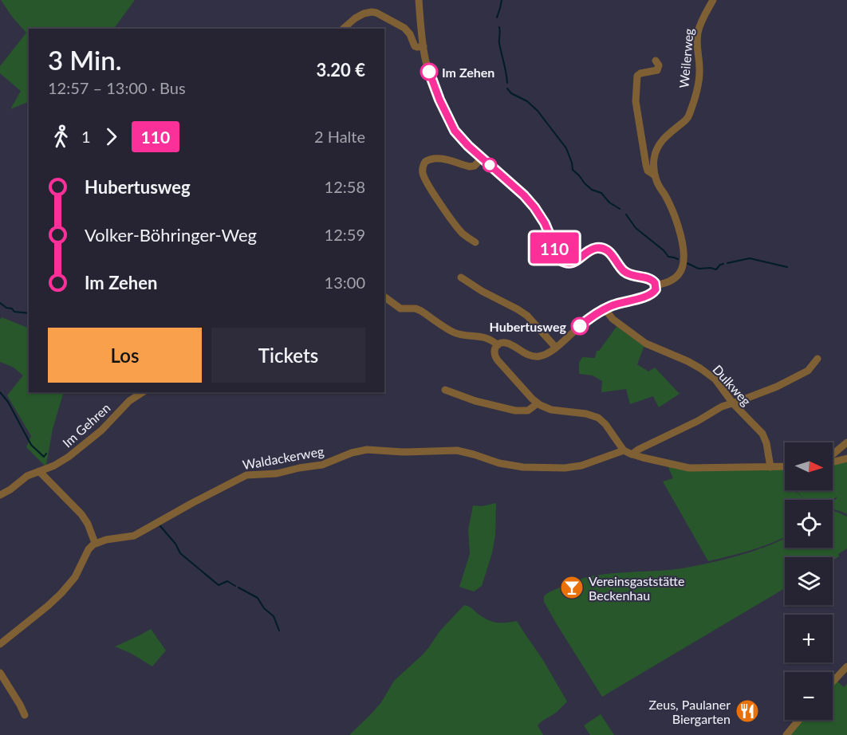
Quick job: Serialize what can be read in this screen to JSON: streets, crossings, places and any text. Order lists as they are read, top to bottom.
{
  "streets": {
    "street": [
      "Weilerweg",
      "Dulkweg",
      "Im Gehren",
      "Waldackerweg"
    ]
  },
  "places": {
    "other": ["Im Zehen", "Hubertusweg"],
    "bar": ["Vereinsgaststätte Beckenhau"],
    "restaurant": ["Zeus, Paulaner Biergarten"]
  },
  "lines": ["bus line 110"],
  "north": "right",
  "page": {
    "on_map": "110",
    "heading": ["3 Min.", "12:57 – 13:00 · Bus", "3.20 €"],
    "legs": ["1", "110", "2 Halte"],
    "list": [
      {
        "name": "Hubertusweg",
        "value": "12:58"
      },
      {
        "name": "Volker-Böhringer-Weg",
        "value": "12:59"
      },
      {
        "name": "Im Zehen",
        "value": "13:00"
      }
    ],
    "buttons": ["Los", "Tickets"],
    "map_buttons": ["+", "−"]
  }
}
